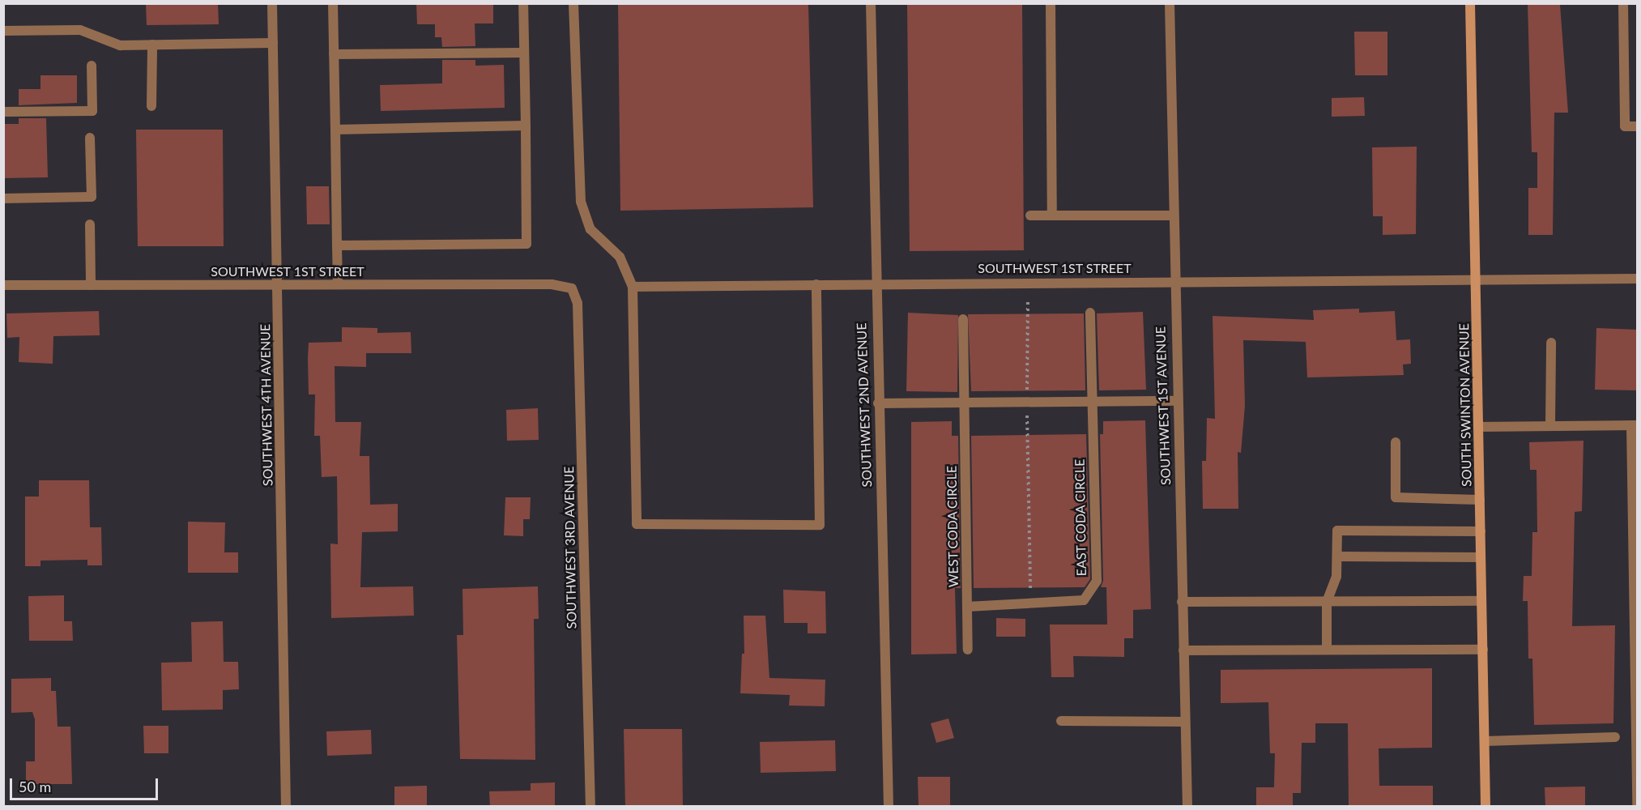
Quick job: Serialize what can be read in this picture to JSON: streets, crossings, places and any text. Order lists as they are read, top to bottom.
{
  "streets": {
    "street": [
      "SOUTHWEST 1ST STREET",
      "SOUTHWEST 4TH AVENUE",
      "SOUTHWEST 2ND AVENUE",
      "SOUTH SWINTON AVENUE",
      "SOUTHWEST 1ST AVENUE",
      "EAST CODA CIRCLE",
      "WEST CODA CIRCLE",
      "SOUTHWEST 3RD AVENUE"
    ]
  },
  "crossings": [
    ["SOUTHWEST 1ST STREET", "SOUTHWEST 4TH AVENUE"],
    ["SOUTHWEST 1ST STREET", "SOUTHWEST 2ND AVENUE"],
    ["SOUTHWEST 1ST STREET", "SOUTH SWINTON AVENUE"],
    ["SOUTHWEST 1ST STREET", "SOUTHWEST 1ST AVENUE"],
    ["SOUTHWEST 1ST STREET", "SOUTHWEST 3RD AVENUE"],
    ["EAST CODA CIRCLE", "WEST CODA CIRCLE"]
  ],
  "scale_bar": "50 m"
}
